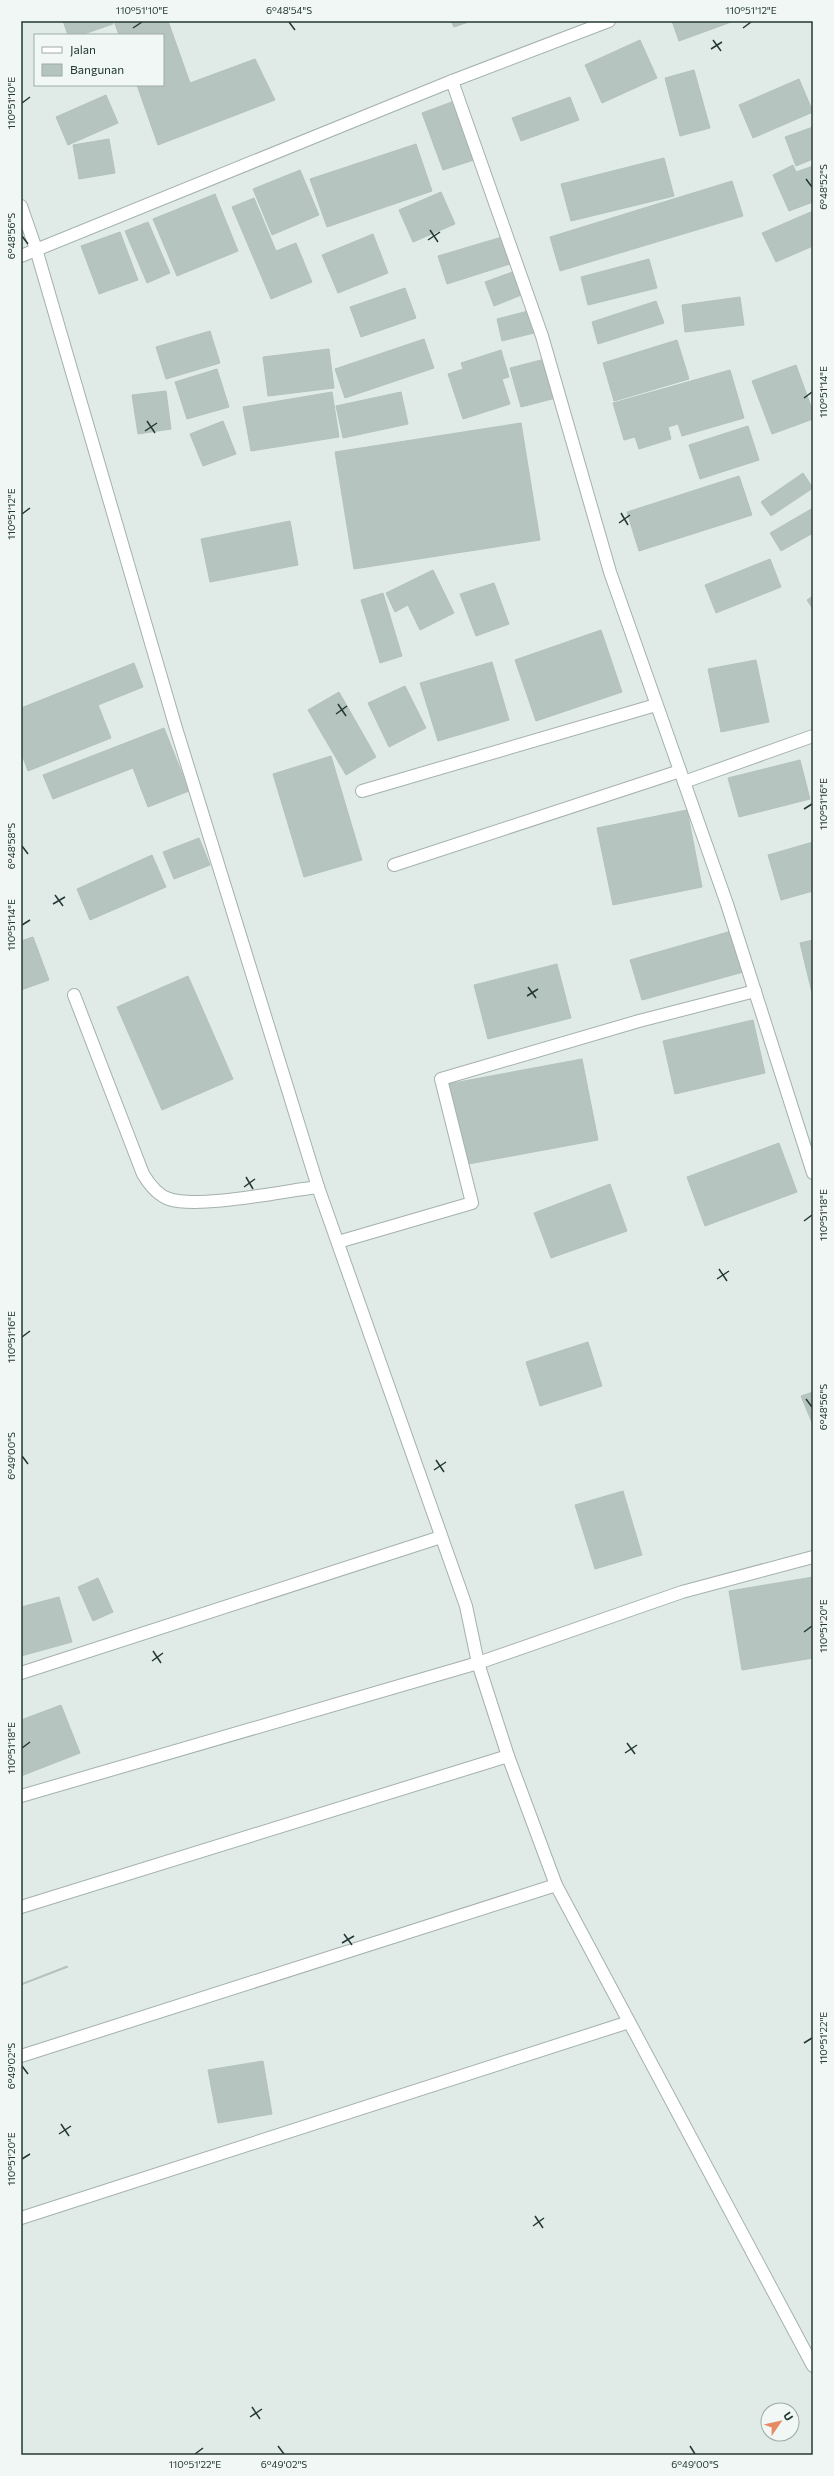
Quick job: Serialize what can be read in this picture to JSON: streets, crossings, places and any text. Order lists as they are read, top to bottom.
{
  "legend": ["Jalan", "Bangunan"],
  "north": "top right",
  "coordinates": [
    "110°51'10\"E",
    "6°48'54\"S",
    "110°51'12\"E",
    "6°48'52\"S",
    "6°48'56\"S",
    "110°51'14\"E",
    "110°51'16\"E",
    "6°48'58\"S",
    "110°51'18\"E",
    "6°49'00\"S",
    "110°51'20\"E",
    "110°51'22\"E",
    "6°49'02\"S"
  ]
}
